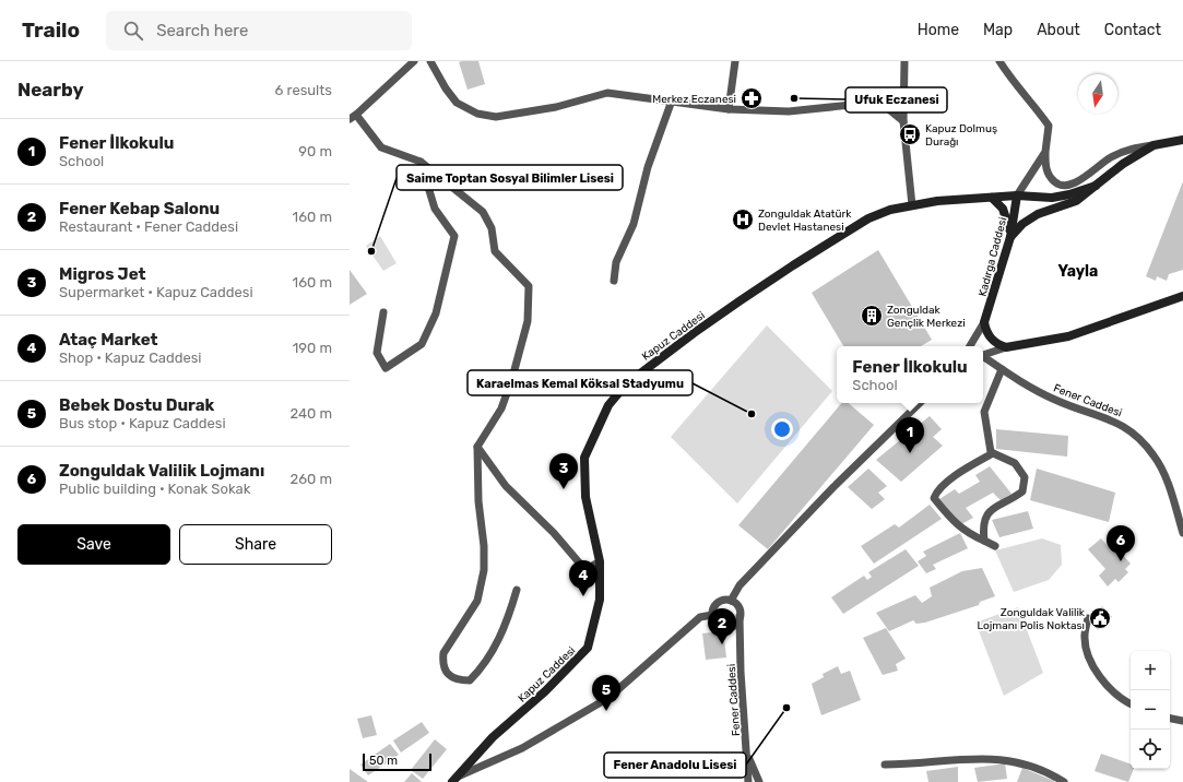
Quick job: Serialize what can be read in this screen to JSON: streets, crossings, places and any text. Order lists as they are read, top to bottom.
{
  "streets": {
    "main road": ["Kadırga Caddesi", "Kapuz Caddesi"],
    "street": ["Fener Caddesi"]
  },
  "crossings": [
    ["Kadırga Caddesi", "Kapuz Caddesi"]
  ],
  "districts": ["Yayla"],
  "places": {
    "pharmacy": ["Merkez Eczanesi"],
    "other": [
      "Ufuk Eczanesi",
      "Saime Toptan Sosyal Bilimler Lisesi",
      "Karaelmas Kemal Köksal Stadyumu",
      "Fener Anadolu Lisesi"
    ],
    "bus stop": ["Kapuz Dolmuş Durağı"],
    "hospital": ["Zonguldak Atatürk Devlet Hastanesi"],
    "building": ["Zonguldak Gençlik Merkezi"],
    "public building": ["Zonguldak Valilik Lojmanı Polis Noktası"]
  },
  "scale_bar": "50 m",
  "north": "bottom",
  "page": {
    "header": "Trailo",
    "search": "Search here",
    "nav": [
      "Home",
      "Map",
      "About",
      "Contact"
    ],
    "heading": ["Nearby", "6 results"],
    "list": [
      {
        "mark": "1",
        "name": "Fener İlkokulu",
        "note": "School",
        "value": "90 m"
      },
      {
        "mark": "2",
        "name": "Fener Kebap Salonu",
        "note": "Restaurant · Fener Caddesi",
        "value": "160 m"
      },
      {
        "mark": "3",
        "name": "Migros Jet",
        "note": "Supermarket · Kapuz Caddesi",
        "value": "160 m"
      },
      {
        "mark": "4",
        "name": "Ataç Market",
        "note": "Shop · Kapuz Caddesi",
        "value": "190 m"
      },
      {
        "mark": "5",
        "name": "Bebek Dostu Durak",
        "note": "Bus stop · Kapuz Caddesi",
        "value": "240 m"
      },
      {
        "mark": "6",
        "name": "Zonguldak Valilik Lojmanı",
        "note": "Public building · Konak Sokak",
        "value": "260 m"
      }
    ],
    "popup": ["Fener İlkokulu", "School"],
    "pins": [
      "1",
      "3",
      "6",
      "4",
      "2",
      "5"
    ],
    "buttons": ["Save", "Share"],
    "map_buttons": ["+", "−"],
    "scale": "50 m"
  }
}
